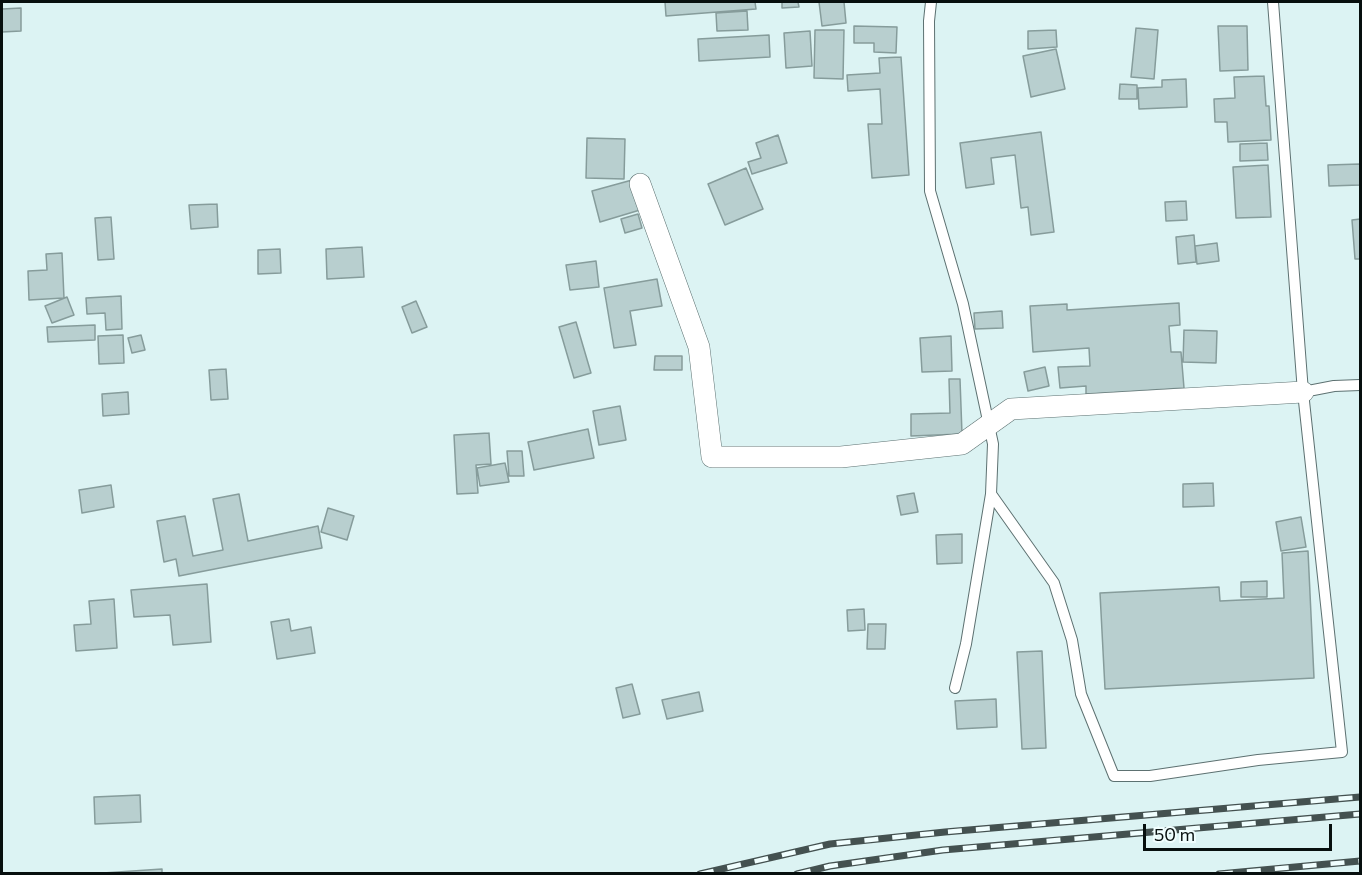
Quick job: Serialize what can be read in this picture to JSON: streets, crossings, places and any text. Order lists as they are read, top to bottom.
{
  "scale_bar": "50 m"
}
